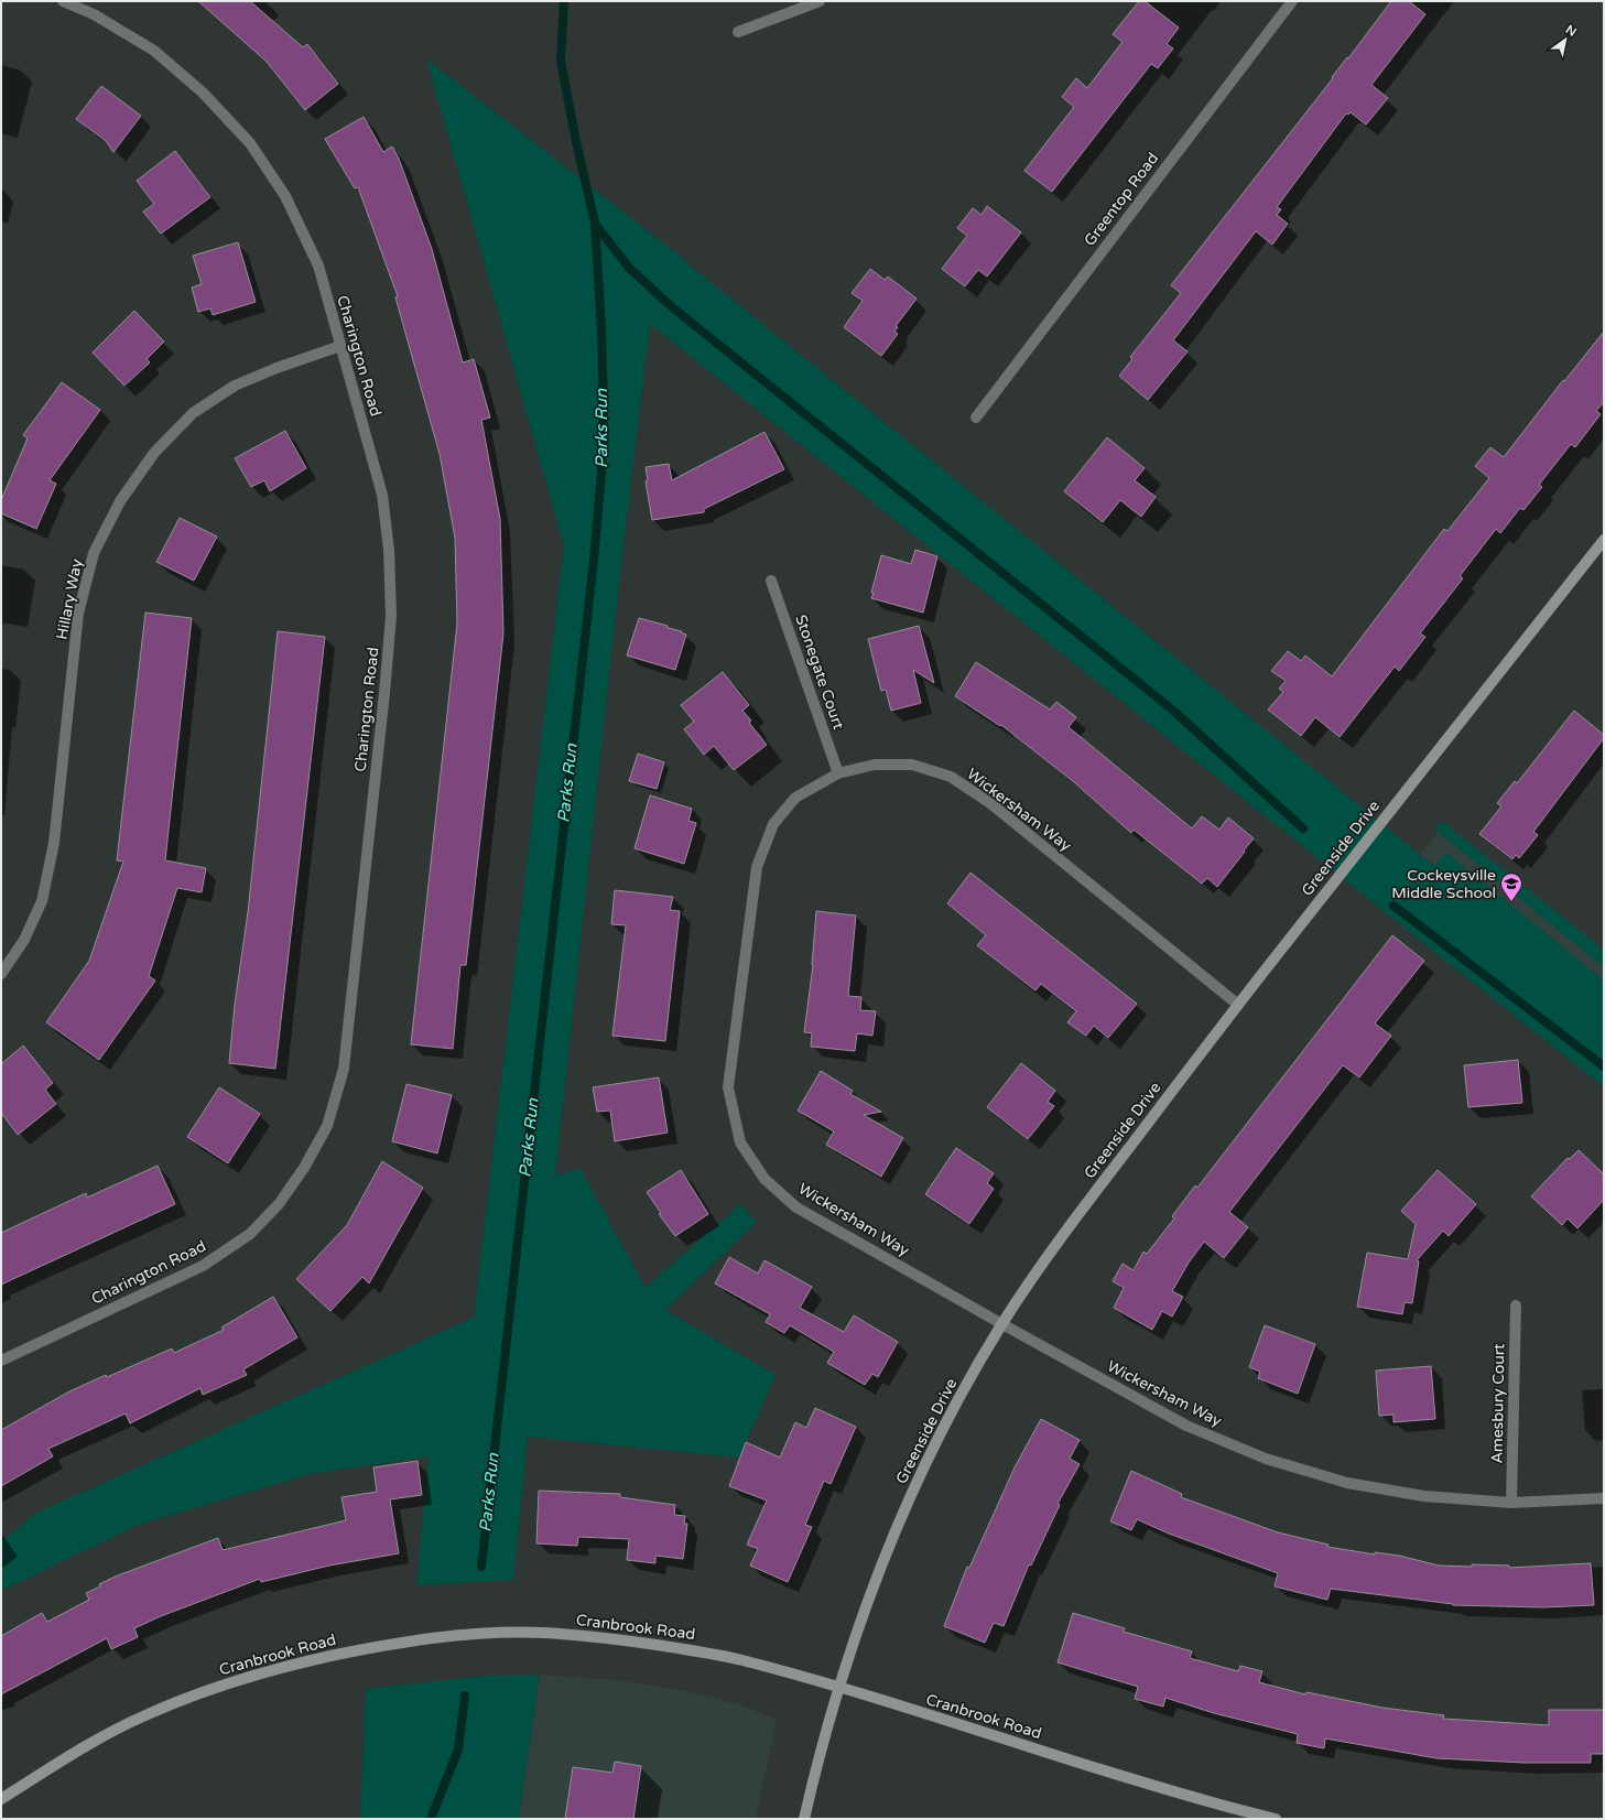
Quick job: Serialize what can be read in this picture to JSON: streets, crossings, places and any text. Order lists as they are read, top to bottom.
{
  "streets": {
    "street": [
      "Greentop Road",
      "Charington Road",
      "Hillary Way",
      "Stonegate Court",
      "Wickersham Way",
      "Greenside Drive",
      "Amesbury Court",
      "Cranbrook Road"
    ]
  },
  "crossings": [
    ["Charington Road", "Hillary Way"],
    ["Stonegate Court", "Wickersham Way"],
    ["Wickersham Way", "Greenside Drive"],
    ["Wickersham Way", "Amesbury Court"],
    ["Greenside Drive", "Cranbrook Road"]
  ],
  "water": ["Parks Run"],
  "places": {
    "school or university": ["Cockeysville Middle School"]
  },
  "north": "top right"
}
